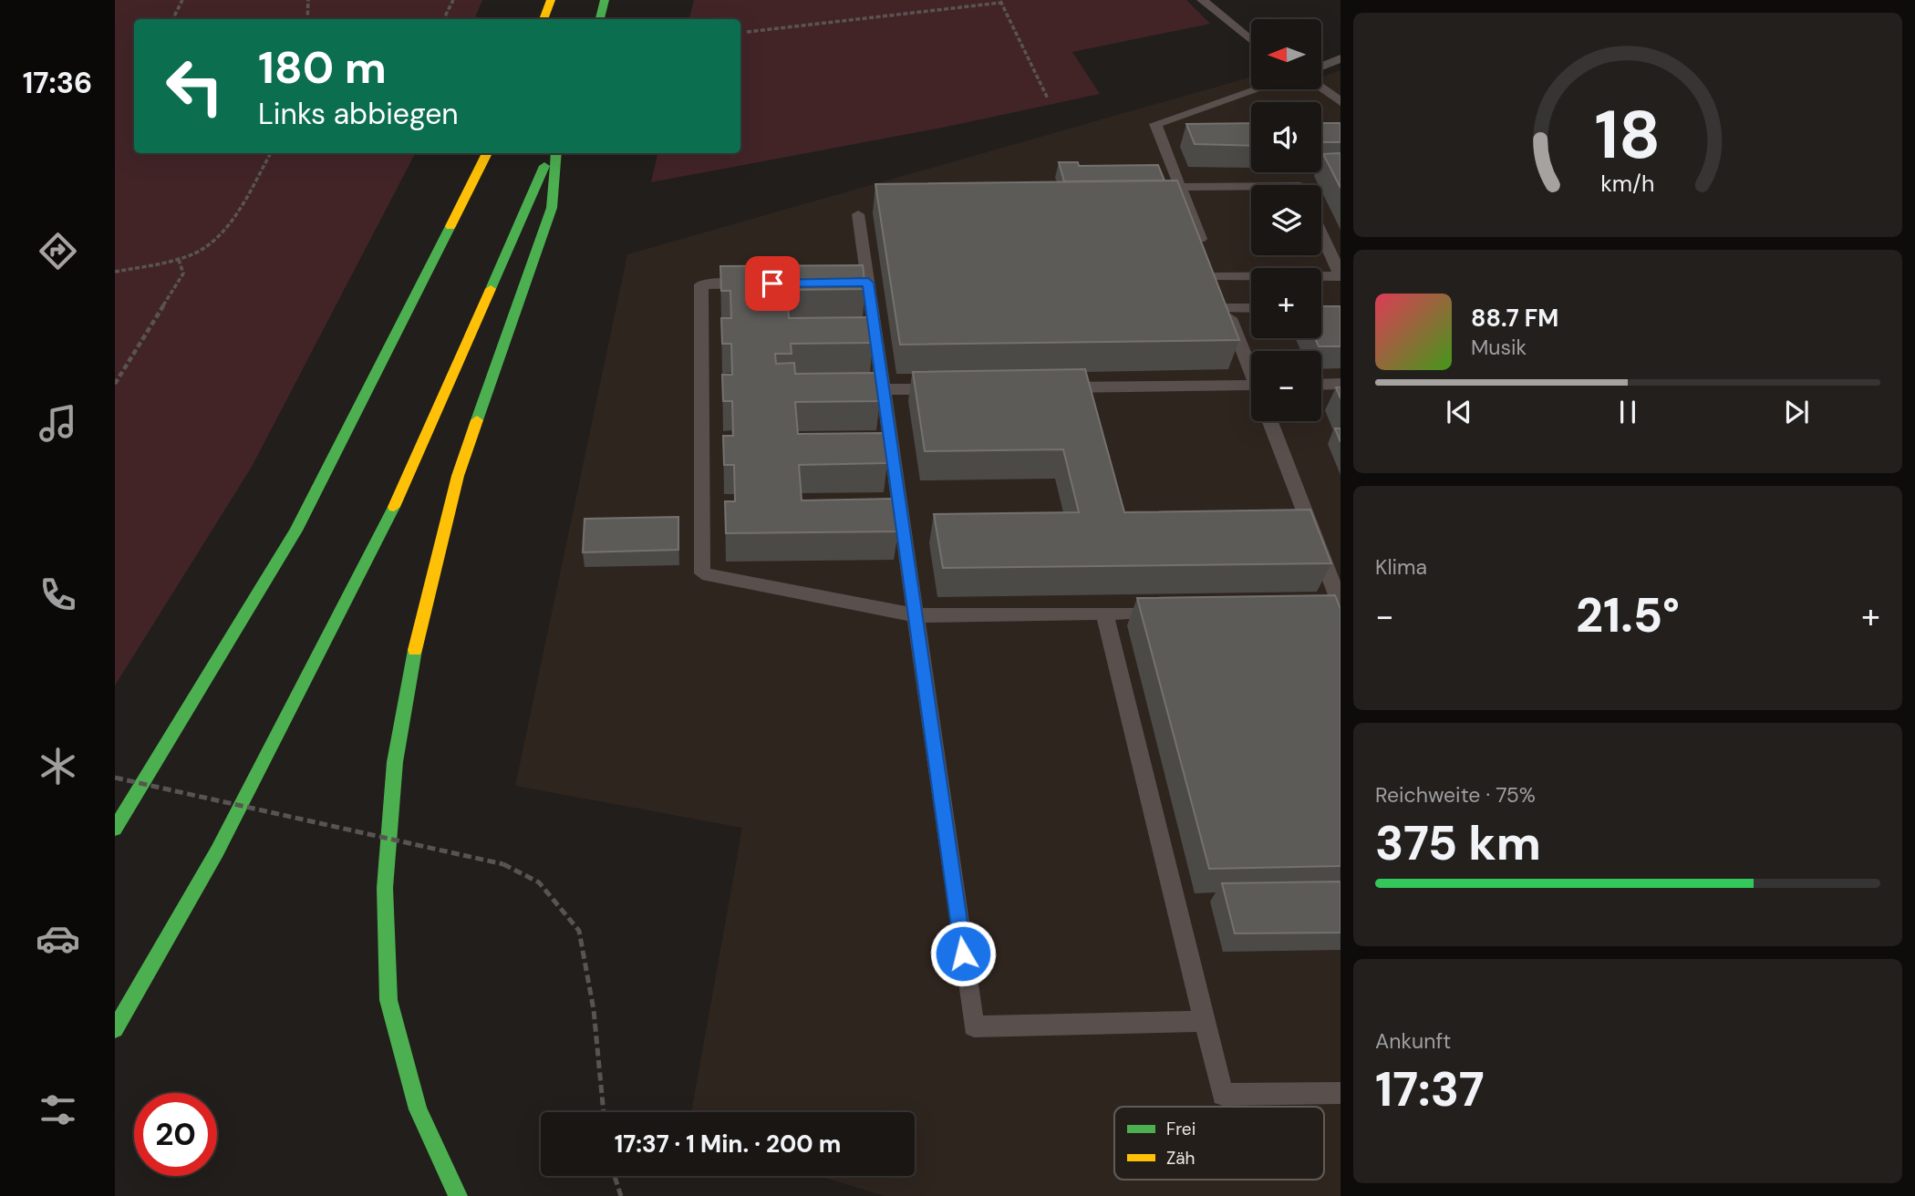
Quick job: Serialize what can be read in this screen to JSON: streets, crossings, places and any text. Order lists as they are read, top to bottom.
{
  "legend": ["Frei", "Zäh"],
  "north": "left",
  "page": {
    "tabs": "17:36",
    "map_buttons": ["+", "−"],
    "turn": ["180 m", "Links abbiegen"],
    "song": ["88.7 FM", "Musik"],
    "tile": [
      "Klima",
      ["Reichweite · 75%", "375 km"],
      ["Ankunft", "17:37"]
    ],
    "heat": ["−", "21.5°", "+"],
    "limit": "20",
    "trip": "17:37 · 1 Min. · 200 m",
    "gauge": ["18", "km/h"]
  }
}
